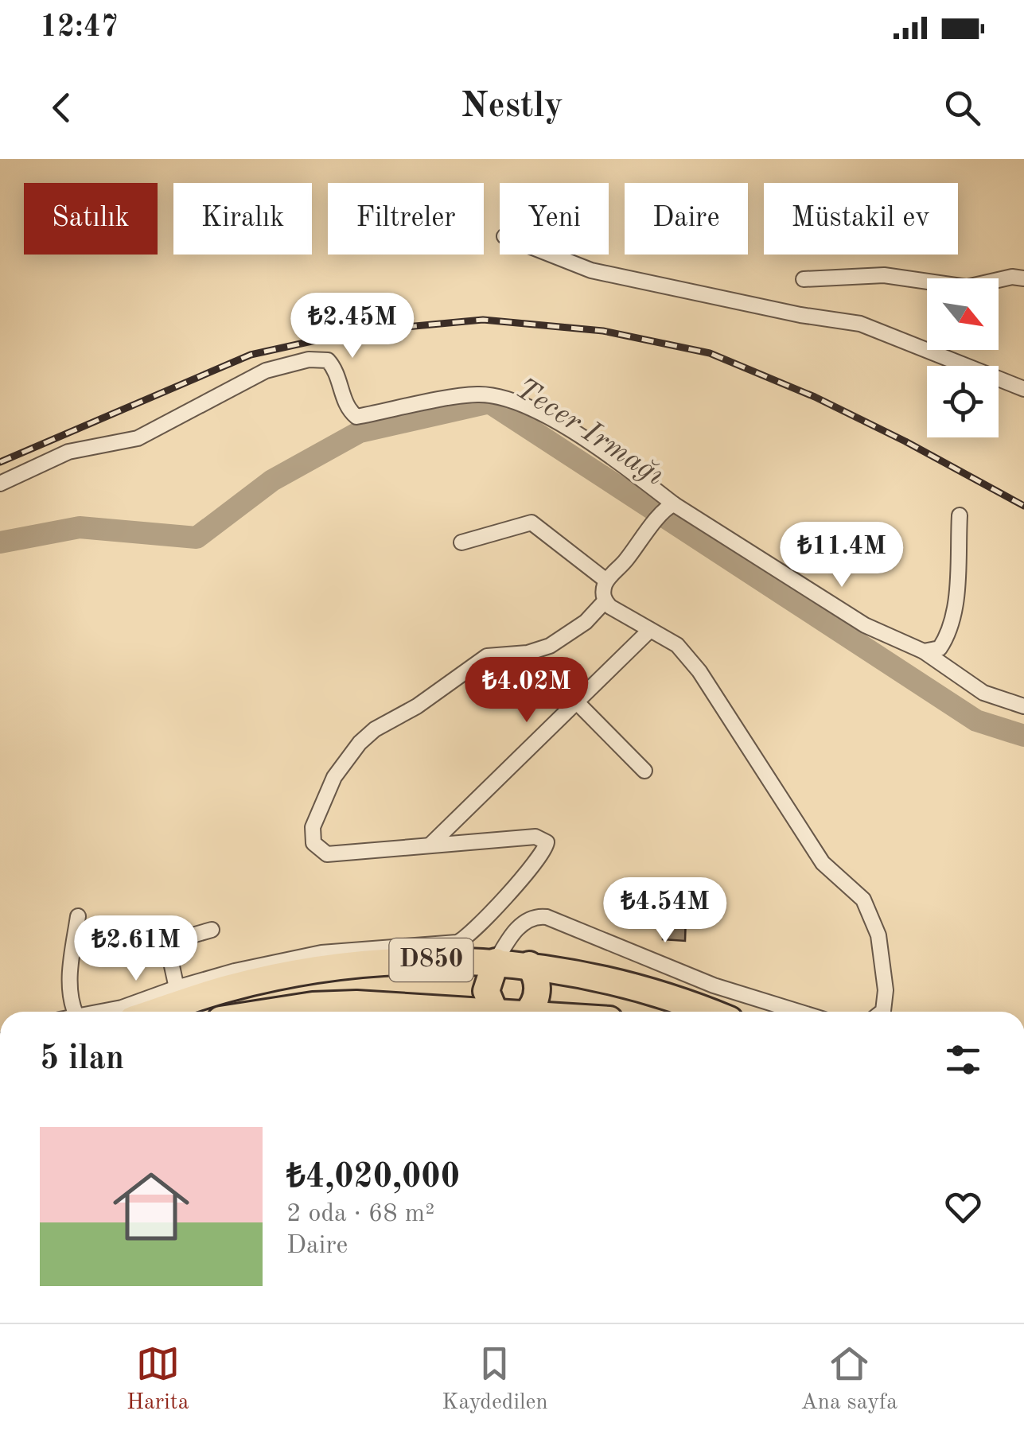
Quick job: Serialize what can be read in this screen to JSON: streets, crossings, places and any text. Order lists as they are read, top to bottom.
{
  "streets": {
    "highway": ["D850"]
  },
  "water": ["Tecer Irmağı"],
  "north": "bottom right",
  "page": {
    "status": "12:47",
    "header": "Nestly",
    "chip": [
      "Satılık",
      "Kiralık",
      "Filtreler",
      "Yeni",
      "Daire",
      "Müstakil ev"
    ],
    "price": [
      "₺2.45M",
      "₺11.4M",
      "₺4.02M",
      "₺4.54M",
      "₺2.61M"
    ],
    "heading": "5 ilan",
    "list": [
      {
        "name": "₺4,020,000",
        "note": "2 oda · 68 m² · Daire"
      }
    ],
    "tabs": ["Harita", "Kaydedilen", "Ana sayfa"]
  }
}
